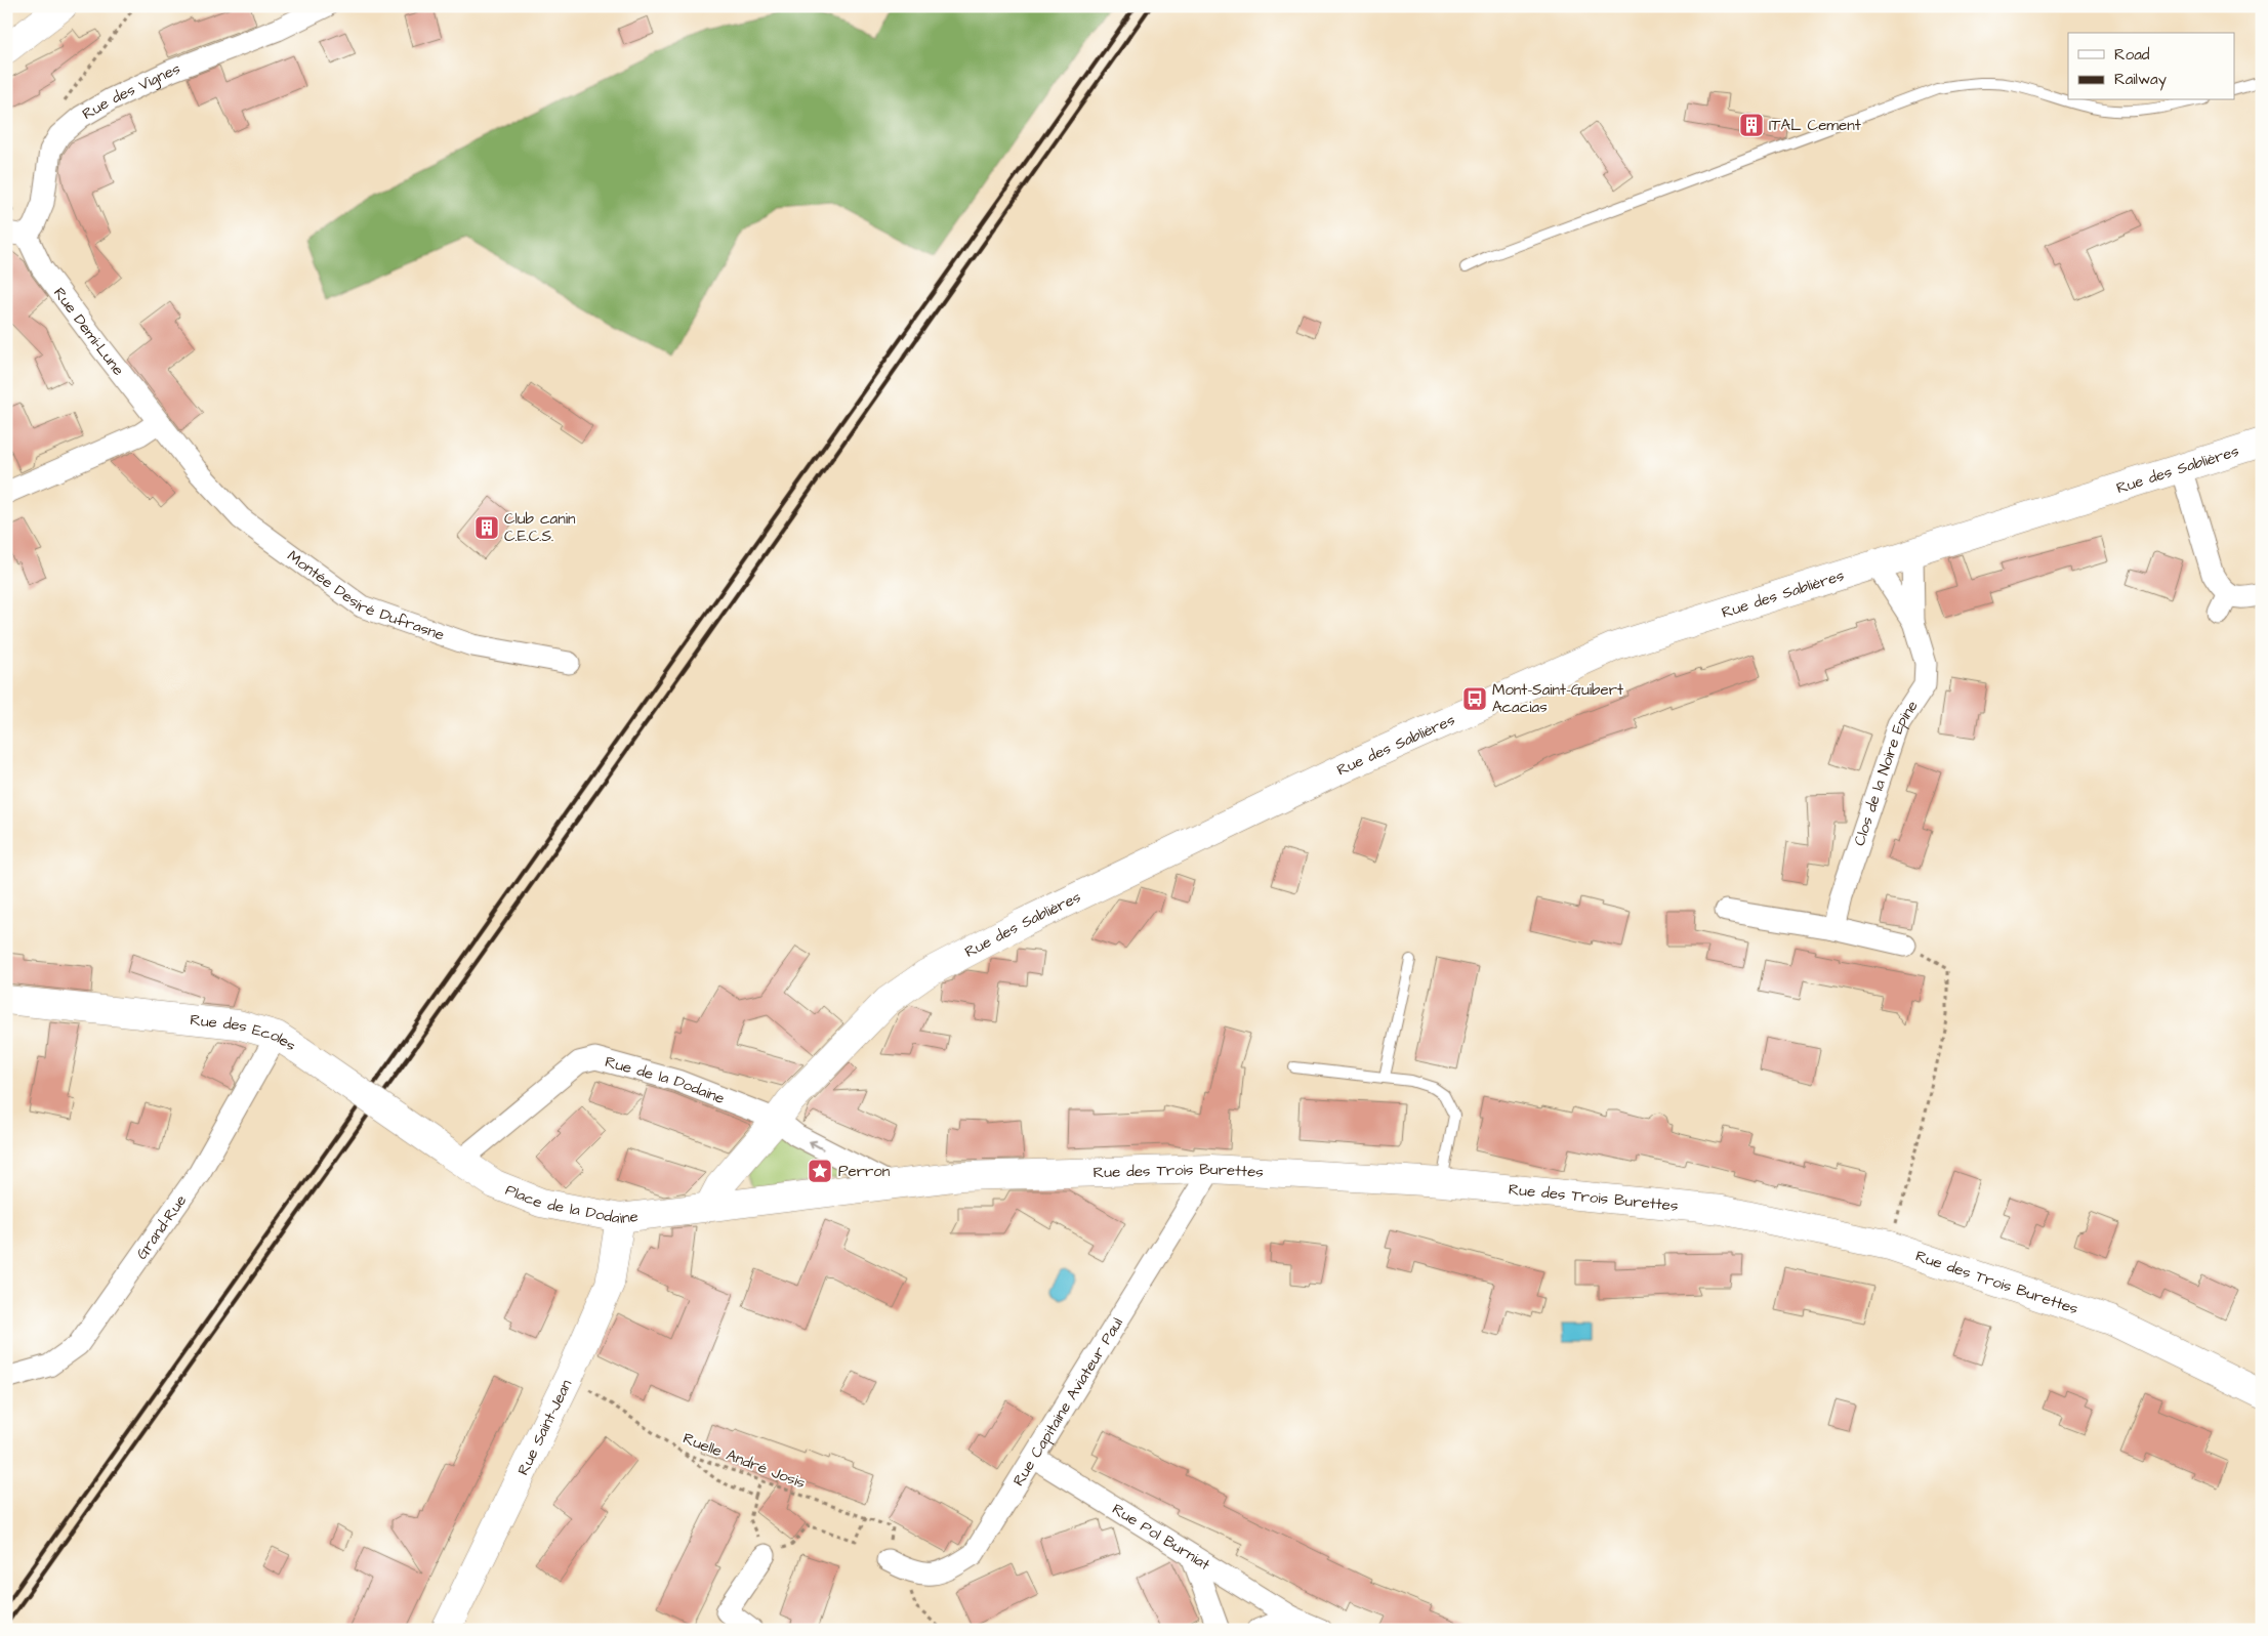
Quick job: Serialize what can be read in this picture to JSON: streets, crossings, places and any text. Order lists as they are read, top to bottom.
{
  "streets": {
    "street": [
      "Rue des Vignes",
      "Rue Demi-Lune",
      "Rue des Sablières",
      "Montée Desiré Dufrasne",
      "Clos de la Noire Epine",
      "Rue des Ecoles",
      "Rue de la Dodaine",
      "Rue des Trois Burettes",
      "Place de la Dodaine",
      "Grand-Rue",
      "Rue Capitaine Aviateur Paul",
      "Rue Saint-Jean",
      "Rue Pol Burniat"
    ],
    "path": ["Ruelle André Josis"]
  },
  "crossings": [
    ["Rue des Vignes", "Rue Demi-Lune"],
    ["Rue Demi-Lune", "Montée Desiré Dufrasne"],
    ["Rue des Sablières", "Clos de la Noire Epine"],
    ["Rue des Sablières", "Rue de la Dodaine"],
    ["Rue des Ecoles", "Rue de la Dodaine"],
    ["Rue des Ecoles", "Place de la Dodaine"],
    ["Rue des Ecoles", "Grand-Rue"],
    ["Rue de la Dodaine", "Place de la Dodaine"],
    ["Rue des Trois Burettes", "Place de la Dodaine"],
    ["Rue des Trois Burettes", "Rue Capitaine Aviateur Paul"],
    ["Place de la Dodaine", "Rue Saint-Jean"],
    ["Rue Capitaine Aviateur Paul", "Ruelle André Josis"],
    ["Rue Capitaine Aviateur Paul", "Rue Pol Burniat"],
    ["Rue Saint-Jean", "Ruelle André Josis"]
  ],
  "places": {
    "building": ["ITAL Cement", "Club canin C.E.C.S."],
    "bus stop": ["Mont-Saint-Guibert Acacias"],
    "place": ["Perron"]
  },
  "legend": ["Road", "Railway"]
}
